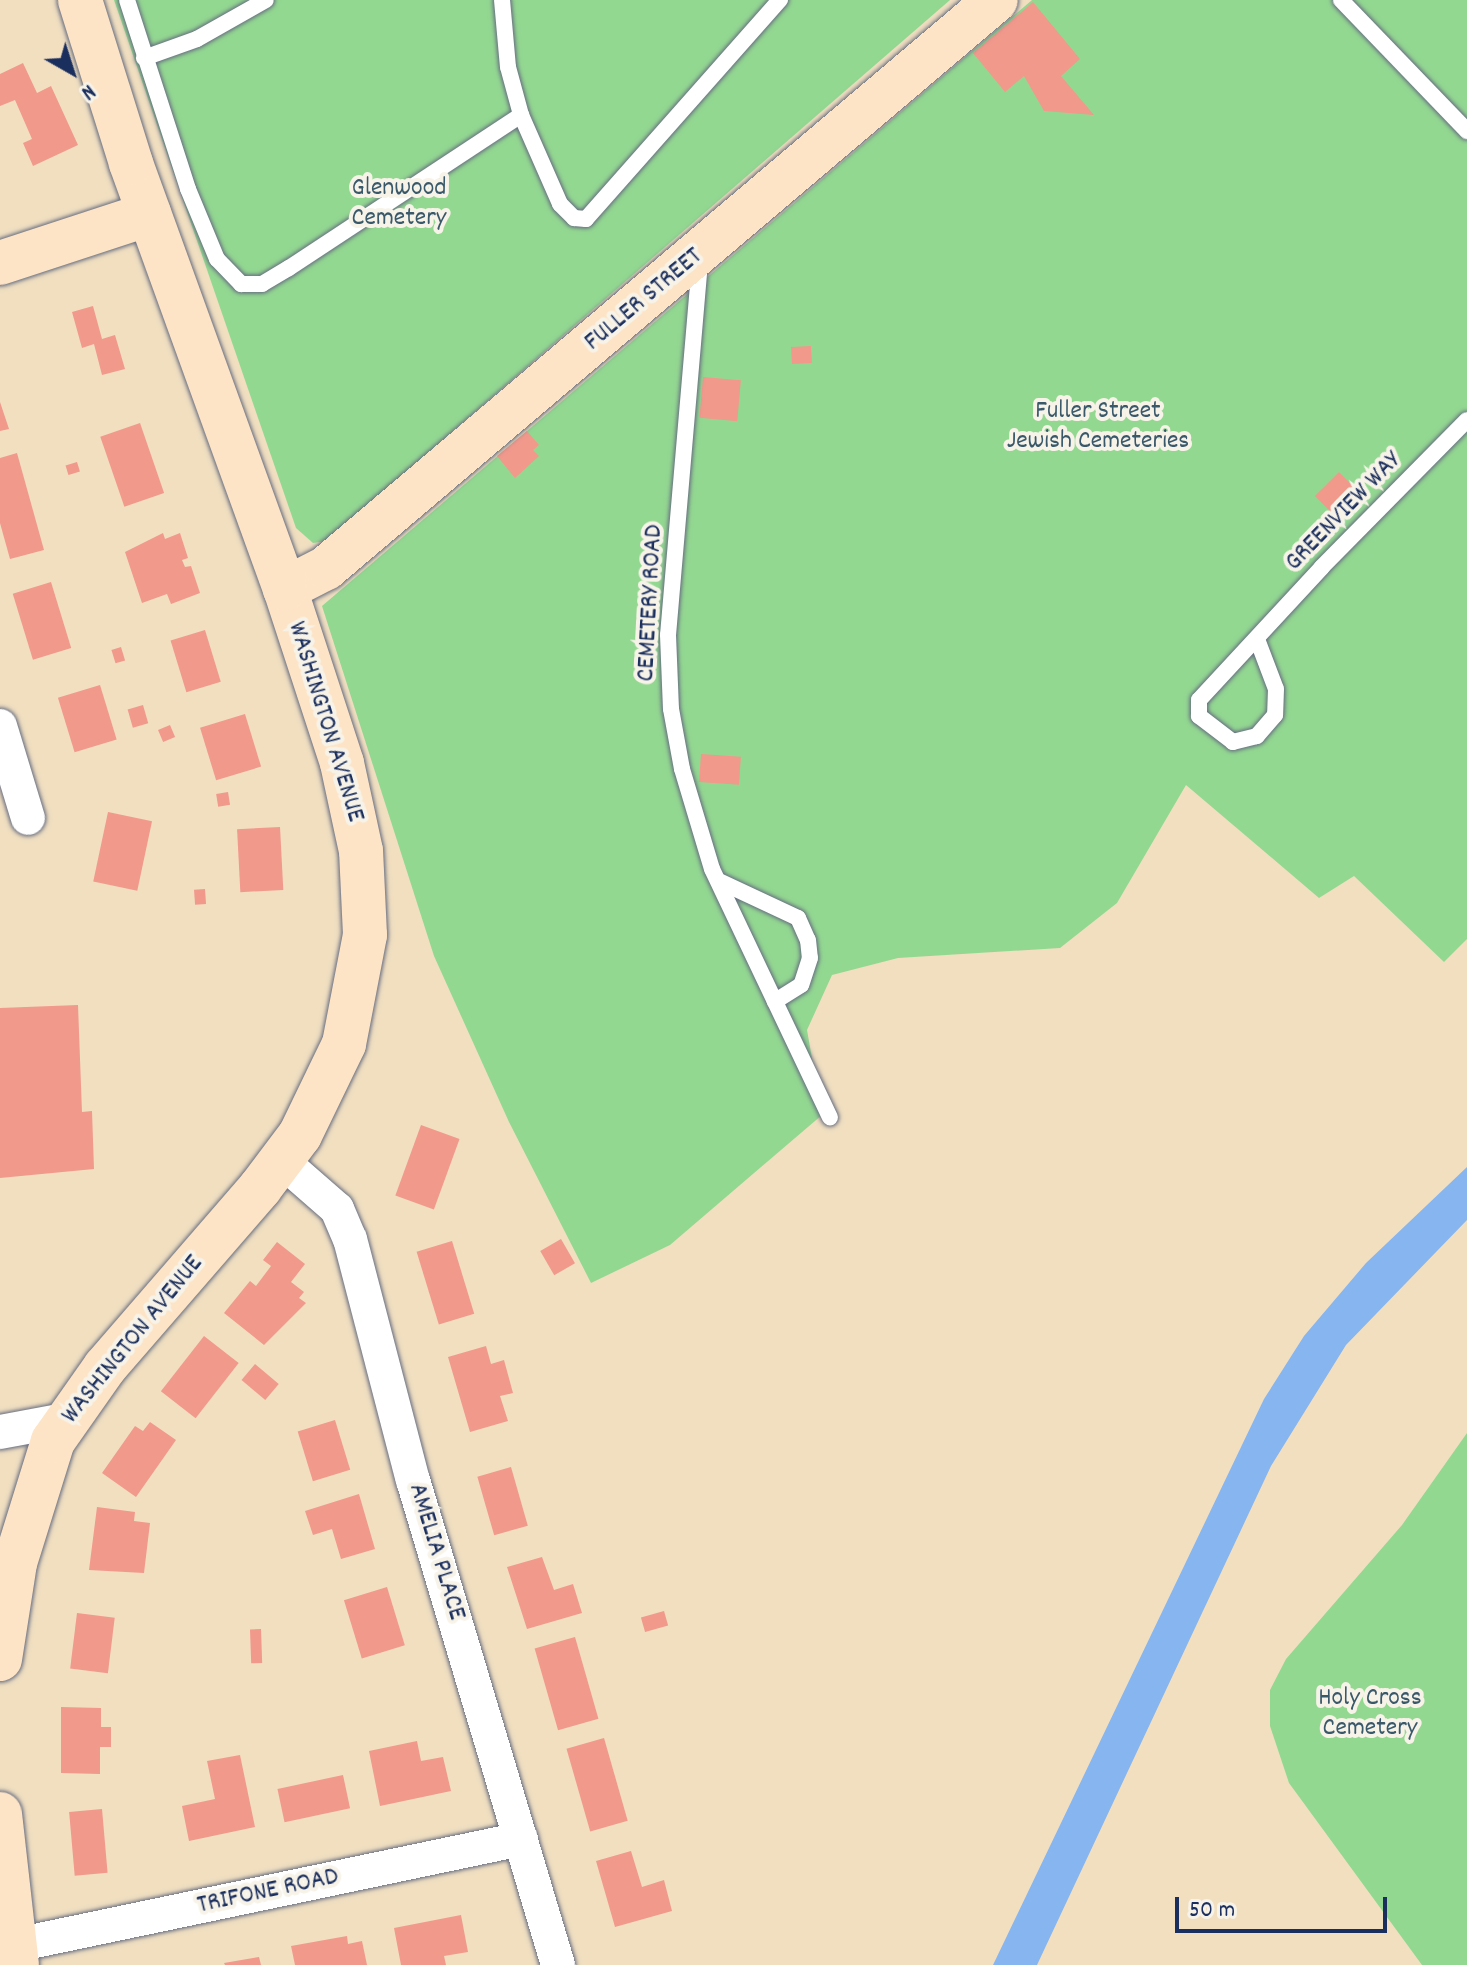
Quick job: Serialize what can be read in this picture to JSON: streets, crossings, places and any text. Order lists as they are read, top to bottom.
{
  "streets": {
    "street": [
      "FULLER STREET",
      "WASHINGTON AVENUE",
      "AMELIA PLACE",
      "TRIFONE ROAD"
    ],
    "lane": ["GREENVIEW WAY", "CEMETERY ROAD"]
  },
  "crossings": [
    ["FULLER STREET", "CEMETERY ROAD"],
    ["FULLER STREET", "WASHINGTON AVENUE"],
    ["WASHINGTON AVENUE", "AMELIA PLACE"],
    ["AMELIA PLACE", "TRIFONE ROAD"]
  ],
  "parks": ["Glenwood Cemetery", "Fuller Street Jewish Cemeteries", "Holy Cross Cemetery"],
  "scale_bar": "50 m",
  "north": "bottom right"
}
